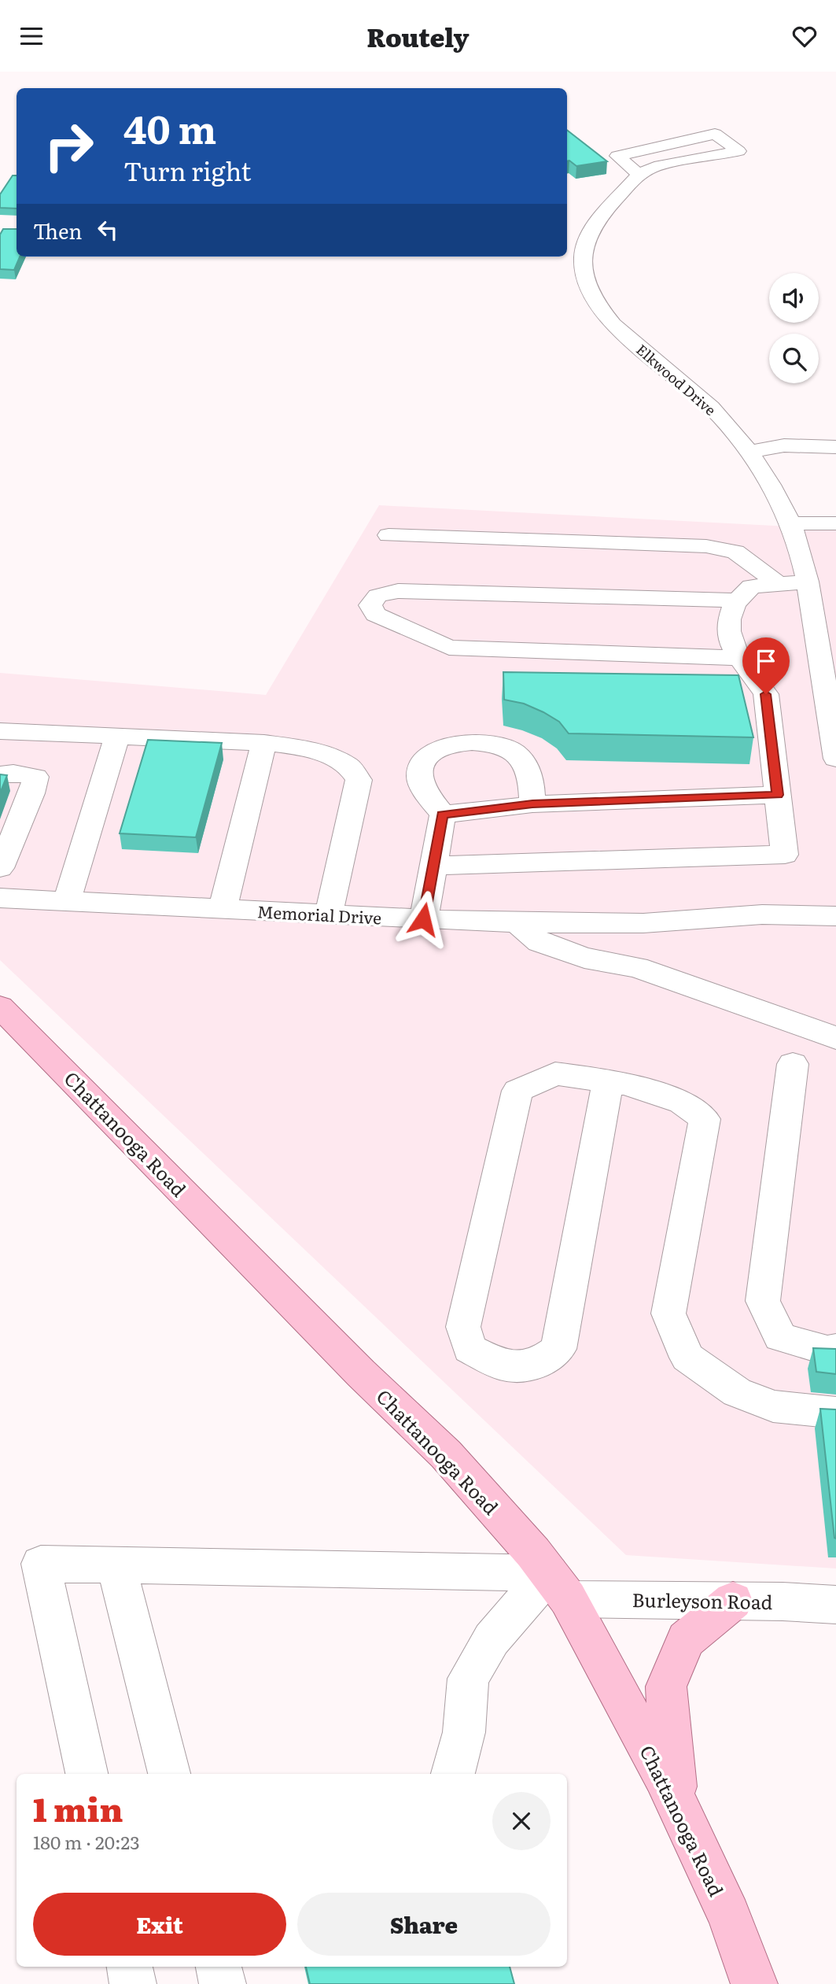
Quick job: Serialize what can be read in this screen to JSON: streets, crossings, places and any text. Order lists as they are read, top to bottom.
{
  "streets": {
    "main road": ["Chattanooga Road"],
    "street": ["Elkwood Drive", "Memorial Drive", "Burleyson Road"]
  },
  "crossings": [
    ["Chattanooga Road", "Burleyson Road"]
  ],
  "page": {
    "header": "Routely",
    "turn": ["40 m", "Turn right"],
    "then": "Then",
    "heading": ["1 min", "180 m · 20:23"],
    "buttons": ["Exit", "Share"]
  }
}
